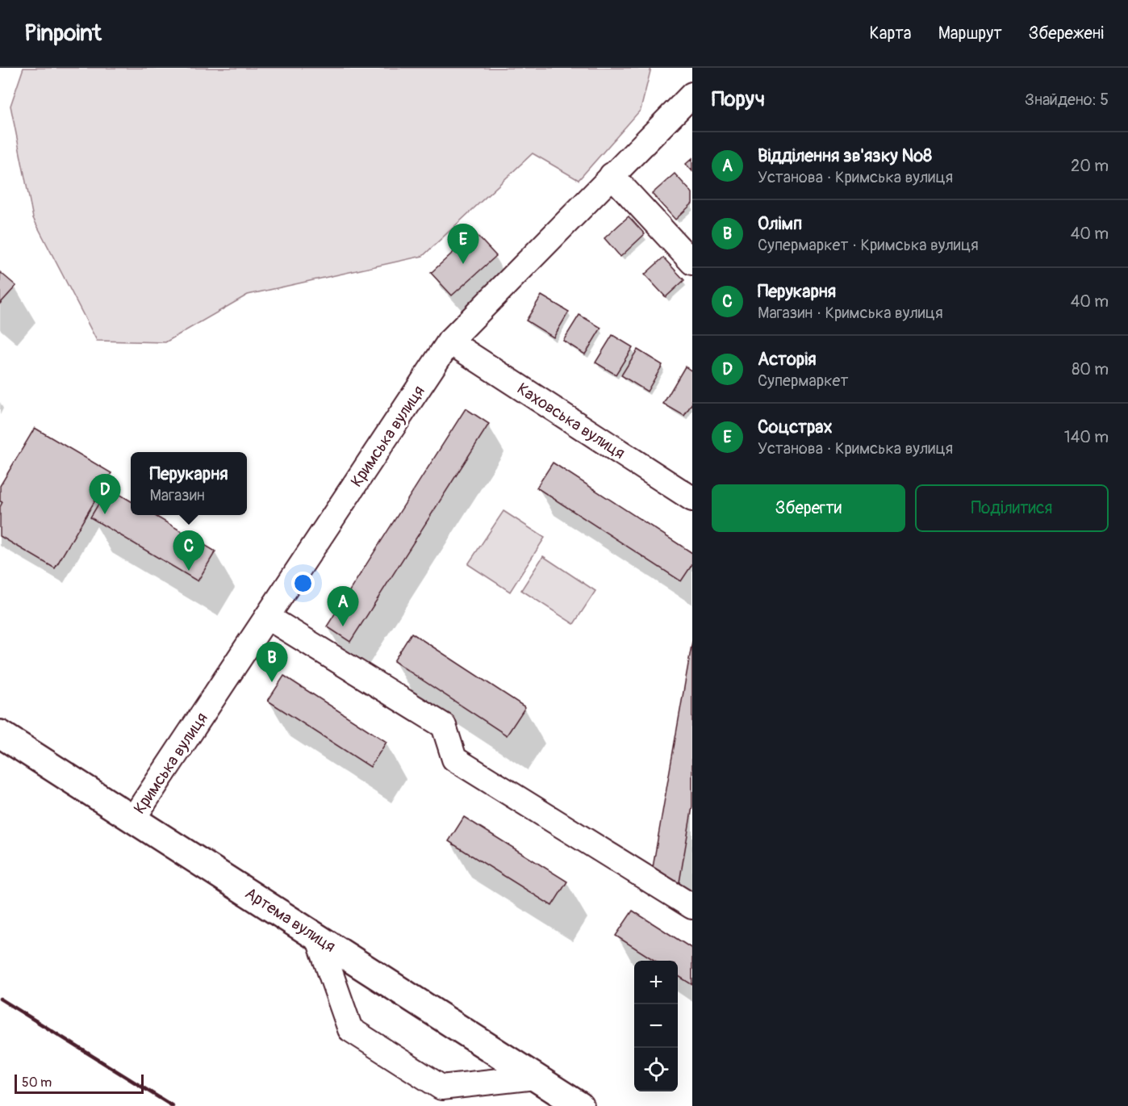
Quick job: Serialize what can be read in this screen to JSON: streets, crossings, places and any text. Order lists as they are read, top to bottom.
{
  "streets": {
    "main road": ["Артема вулиця"],
    "street": ["Каховська вулиця", "Кримська вулиця"]
  },
  "crossings": [
    ["Каховська вулиця", "Кримська вулиця"],
    ["Кримська вулиця", "Артема вулиця"]
  ],
  "scale_bar": "50 m",
  "page": {
    "header": "Pinpoint",
    "nav": ["Карта", "Маршрут", "Збережені"],
    "heading": ["Поруч", "Знайдено: 5"],
    "list": [
      {
        "mark": "A",
        "name": "Відділення зв'язку №8",
        "note": "Установа · Кримська вулиця",
        "value": "20 m"
      },
      {
        "mark": "B",
        "name": "Олімп",
        "note": "Супермаркет · Кримська вулиця",
        "value": "40 m"
      },
      {
        "mark": "C",
        "name": "Перукарня",
        "note": "Магазин · Кримська вулиця",
        "value": "40 m"
      },
      {
        "mark": "D",
        "name": "Асторія",
        "note": "Супермаркет",
        "value": "80 m"
      },
      {
        "mark": "E",
        "name": "Соцстрах",
        "note": "Установа · Кримська вулиця",
        "value": "140 m"
      }
    ],
    "pins": [
      "E",
      "D",
      "C",
      "A",
      "B"
    ],
    "popup": ["Перукарня", "Магазин"],
    "buttons": ["Зберегти", "Поділитися"],
    "map_buttons": ["+", "−"],
    "scale": "50 m"
  }
}
